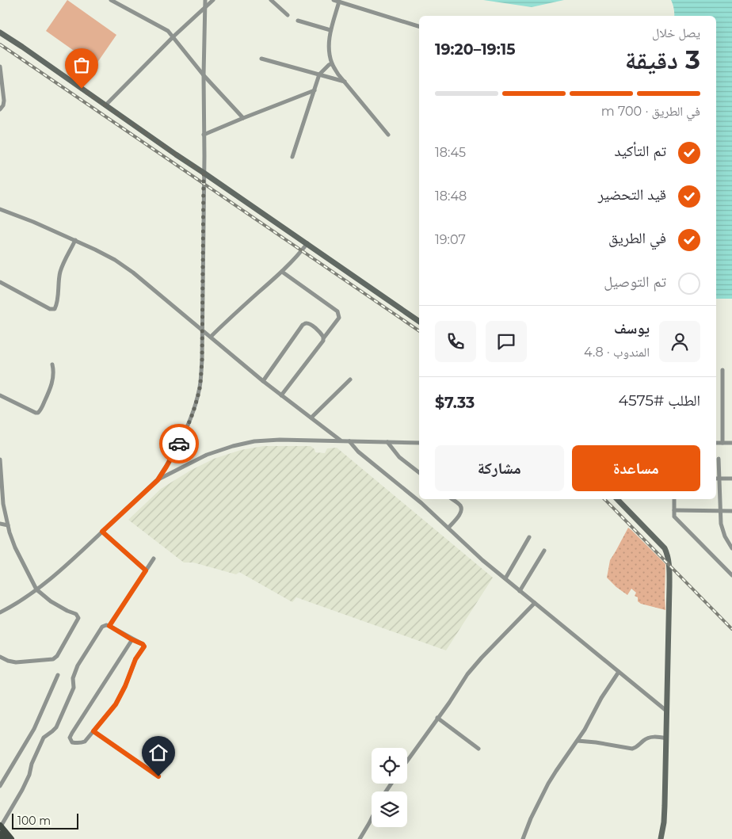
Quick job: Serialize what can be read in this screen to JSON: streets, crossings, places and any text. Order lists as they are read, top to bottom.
{
  "scale_bar": "100 m",
  "page": {
    "heading": ["3 دقيقة", "يصل خلال", "19:15–19:20"],
    "panel": [
      "يوسف",
      "المندوب · 4.8",
      "الطلب #4575",
      "$7.33"
    ],
    "bar": "في الطريق · 700 m",
    "list": [
      ["تم التأكيد", "18:45"],
      ["قيد التحضير", "18:48"],
      ["في الطريق", "19:07"],
      "تم التوصيل"
    ],
    "buttons": ["مساعدة", "مشاركة"],
    "scale": "100 m"
  }
}
